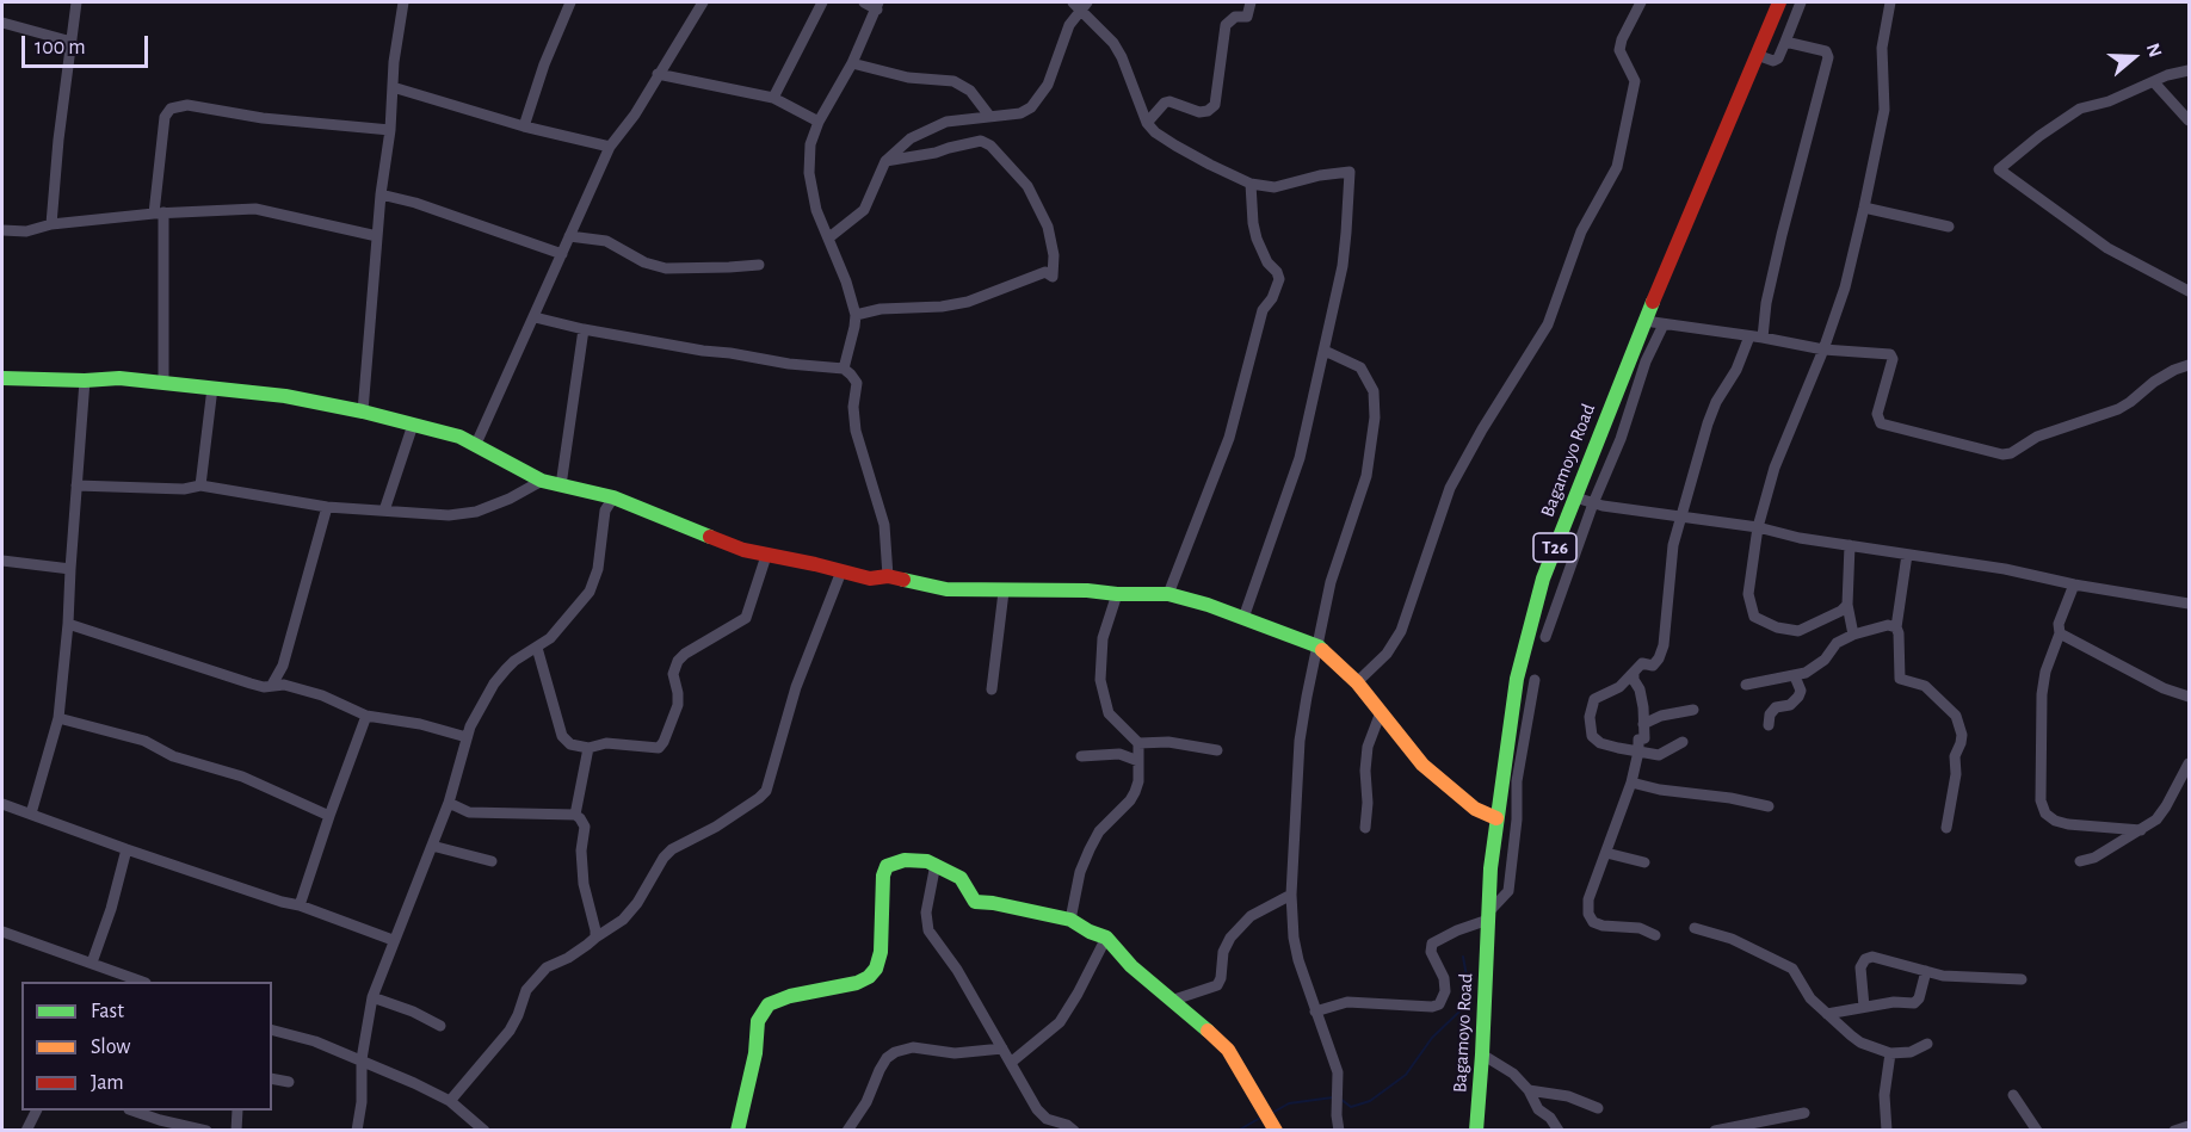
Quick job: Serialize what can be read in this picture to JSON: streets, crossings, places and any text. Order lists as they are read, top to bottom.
{
  "streets": {
    "main road": ["Bagamoyo Road", "T26"]
  },
  "legend": ["Fast", "Slow", "Jam"],
  "scale_bar": "100 m",
  "north": "right"
}
